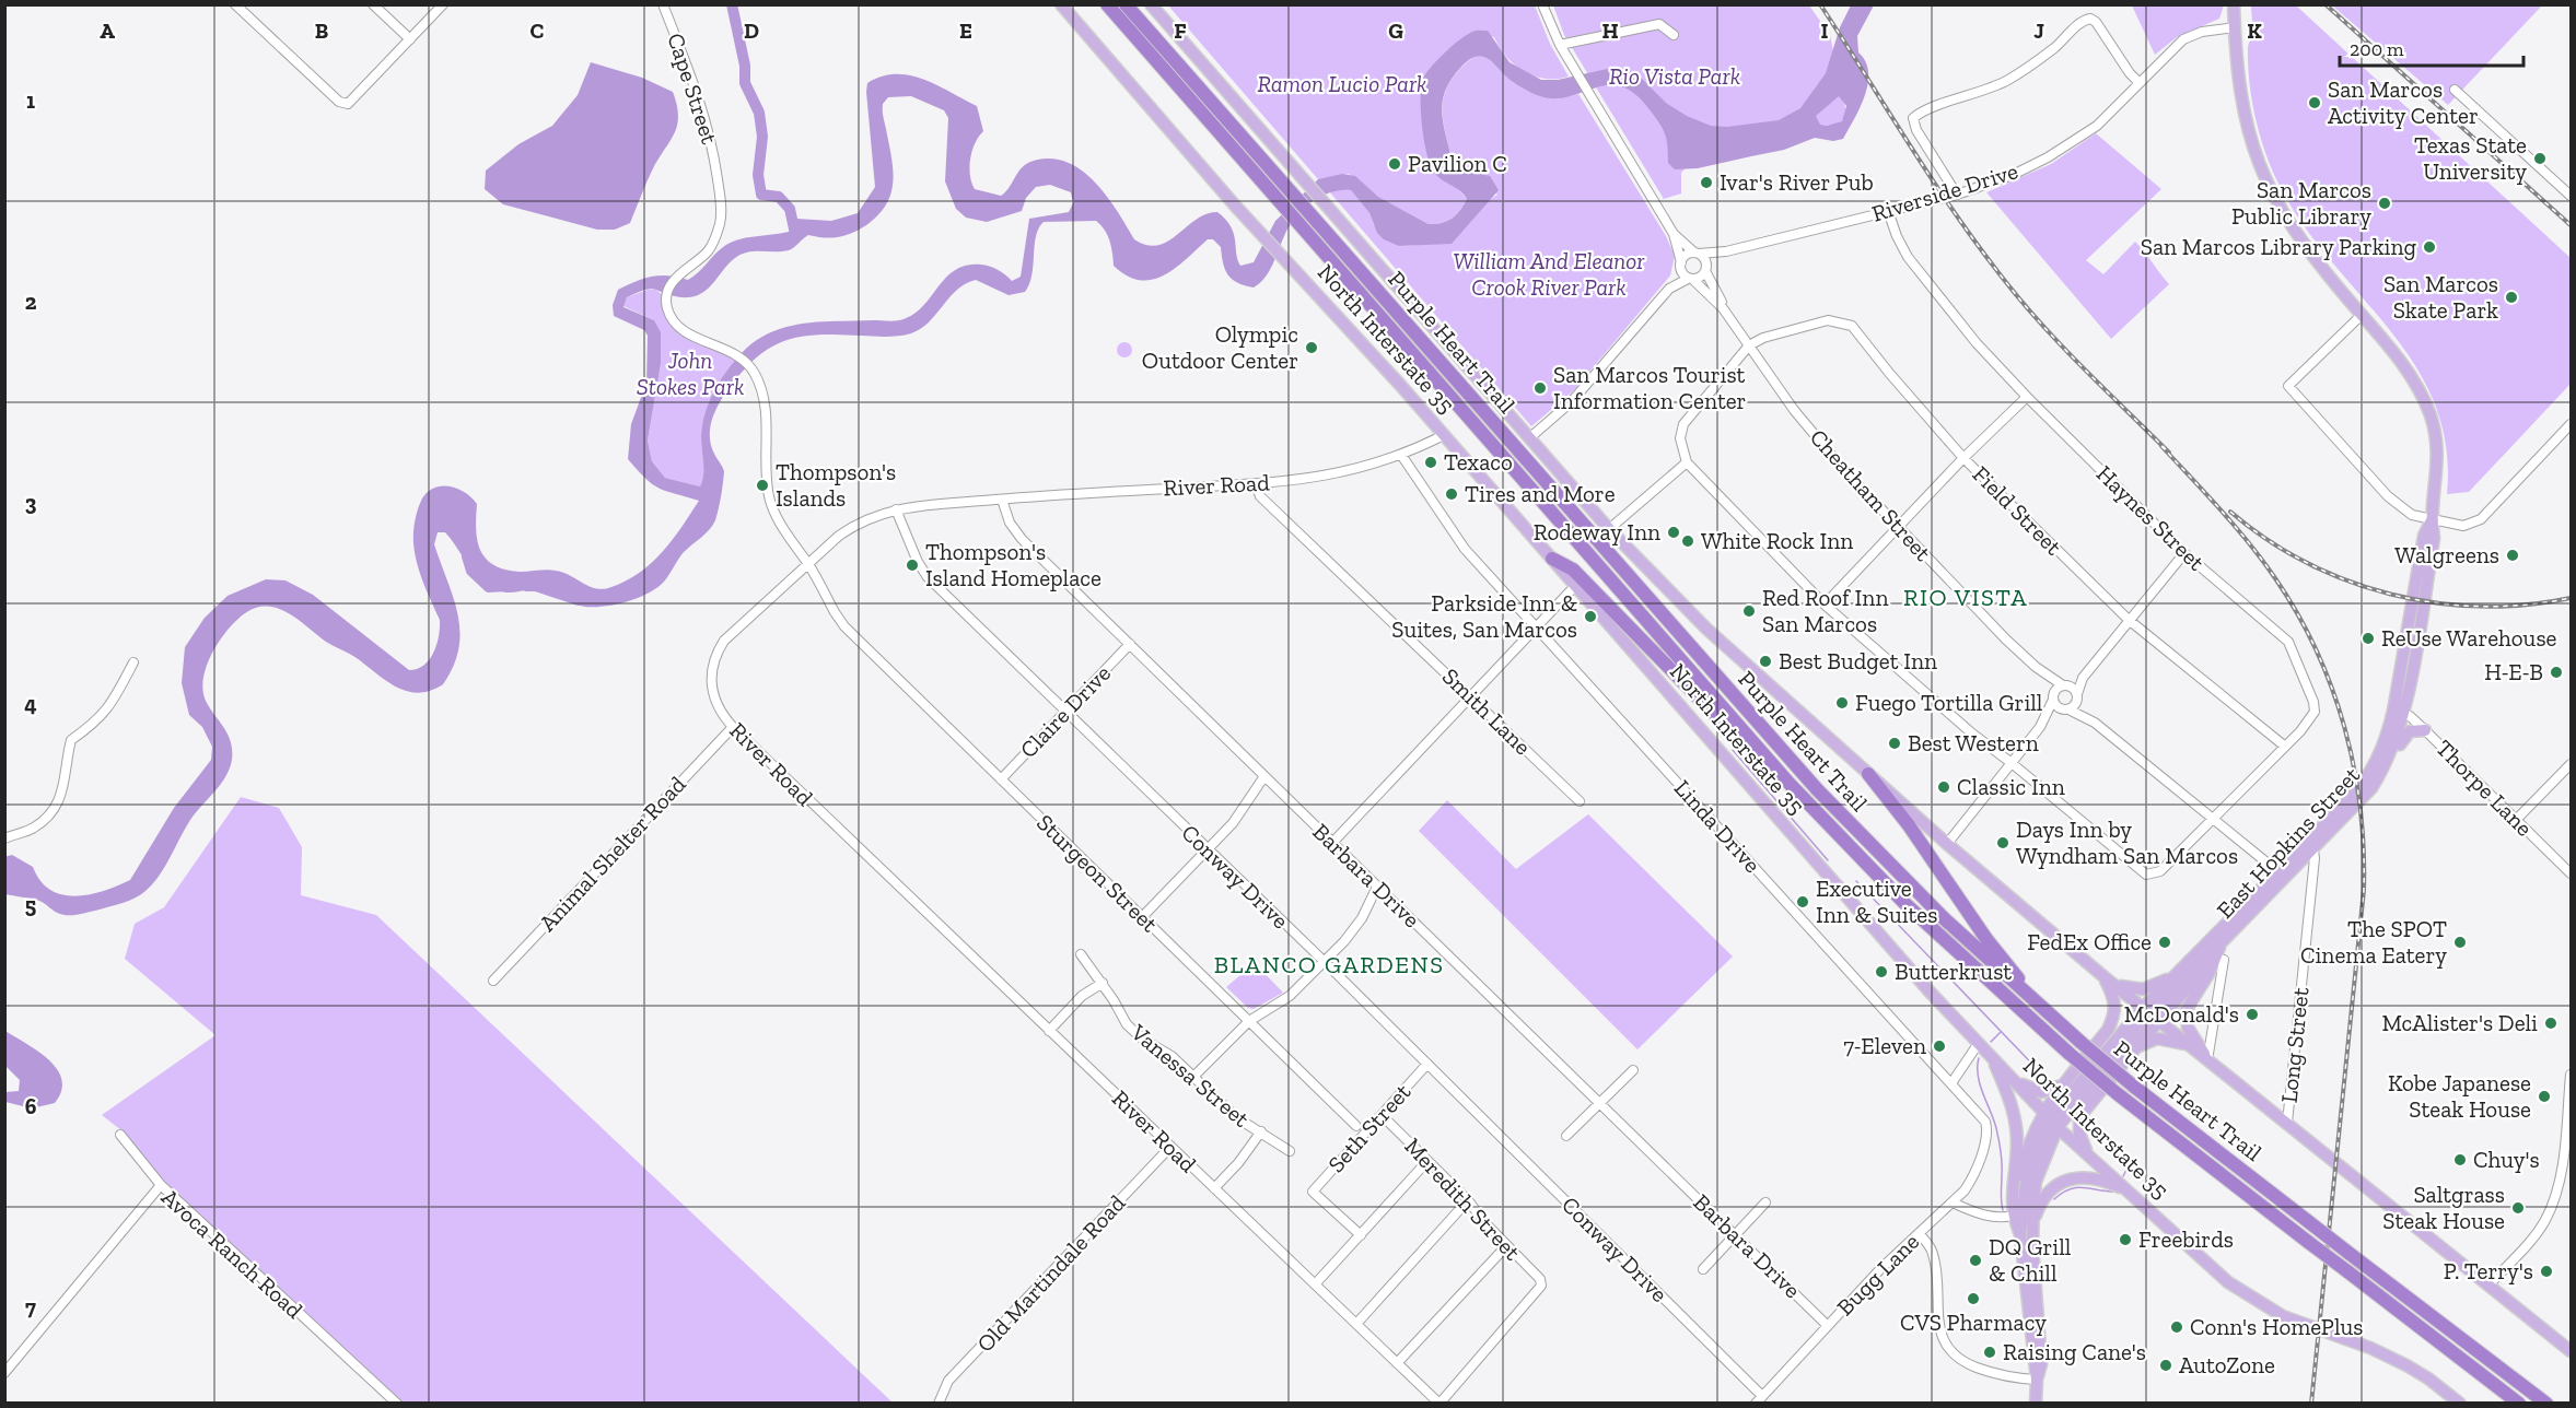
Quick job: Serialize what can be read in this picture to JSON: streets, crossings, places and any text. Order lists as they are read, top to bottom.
{
  "streets": {
    "highway": ["Purple Heart Trail"],
    "main road": ["North Interstate 35", "East Hopkins Street"],
    "street": [
      "Cape Street",
      "Riverside Drive",
      "River Road",
      "Cheatham Street",
      "Field Street",
      "Haynes Street",
      "Claire Drive",
      "Smith Lane",
      "Thorpe Lane",
      "Linda Drive",
      "Animal Shelter Road",
      "Sturgeon Street",
      "Barbara Drive",
      "Conway Drive",
      "Long Street",
      "Vanessa Street",
      "Seth Street",
      "Meredith Street",
      "Avoca Ranch Road",
      "Old Martindale Road",
      "Bugg Lane"
    ]
  },
  "crossings": [
    ["Cape Street", "River Road"],
    ["Cape Street", "Sturgeon Street"],
    ["Riverside Drive", "Cheatham Street"],
    ["Riverside Drive", "Haynes Street"],
    ["Riverside Drive", "East Hopkins Street"],
    ["North Interstate 35", "River Road"],
    ["North Interstate 35", "East Hopkins Street"],
    ["North Interstate 35", "Long Street"],
    ["River Road", "Smith Lane"],
    ["River Road", "Linda Drive"],
    ["River Road", "Animal Shelter Road"],
    ["River Road", "Barbara Drive"],
    ["River Road", "Conway Drive"],
    ["River Road", "Meredith Street"],
    ["River Road", "Old Martindale Road"],
    ["Cheatham Street", "Field Street"],
    ["Field Street", "Haynes Street"],
    ["Claire Drive", "Sturgeon Street"],
    ["Claire Drive", "Barbara Drive"],
    ["Claire Drive", "Conway Drive"],
    ["Thorpe Lane", "East Hopkins Street"],
    ["Linda Drive", "Bugg Lane"],
    ["East Hopkins Street", "Long Street"],
    ["Barbara Drive", "Bugg Lane"],
    ["Conway Drive", "Seth Street"],
    ["Conway Drive", "Bugg Lane"],
    ["Seth Street", "Meredith Street"]
  ],
  "districts": ["RIO VISTA", "BLANCO GARDENS"],
  "parks": [
    "Rio Vista Park",
    "Ramon Lucio Park",
    "William And Eleanor Crook River Park",
    "John Stokes Park"
  ],
  "places": [
    "San Marcos Activity Center",
    "Texas State University",
    "Pavilion C",
    "Ivar's River Pub",
    "San Marcos Public Library",
    "San Marcos Library Parking",
    "San Marcos Skate Park",
    "Olympic Outdoor Center",
    "San Marcos Tourist Information Center",
    "Texaco",
    "Thompson's Islands",
    "Tires and More",
    "Rodeway Inn",
    "White Rock Inn",
    "Walgreens",
    "Thompson's Island Homeplace",
    "Red Roof Inn San Marcos",
    "Parkside Inn & Suites, San Marcos",
    "ReUse Warehouse",
    "Best Budget Inn",
    "H-E-B",
    "Fuego Tortilla Grill",
    "Best Western",
    "Classic Inn",
    "Days Inn by Wyndham San Marcos",
    "Executive Inn & Suites",
    "FedEx Office",
    "The SPOT Cinema Eatery",
    "Butterkrust",
    "McDonald's",
    "McAlister's Deli",
    "7-Eleven",
    "Kobe Japanese Steak House",
    "Chuy's",
    "Saltgrass Steak House",
    "Freebirds",
    "DQ Grill & Chill",
    "P. Terry's",
    "CVS Pharmacy",
    "Conn's HomePlus",
    "Raising Cane's",
    "AutoZone"
  ],
  "scale_bar": "200 m",
  "grid": {
    "columns": [
      "A",
      "B",
      "C",
      "D",
      "E",
      "F",
      "G",
      "H",
      "I",
      "J",
      "K"
    ],
    "rows": [
      "1",
      "2",
      "3",
      "4",
      "5",
      "6",
      "7"
    ]
  }
}
